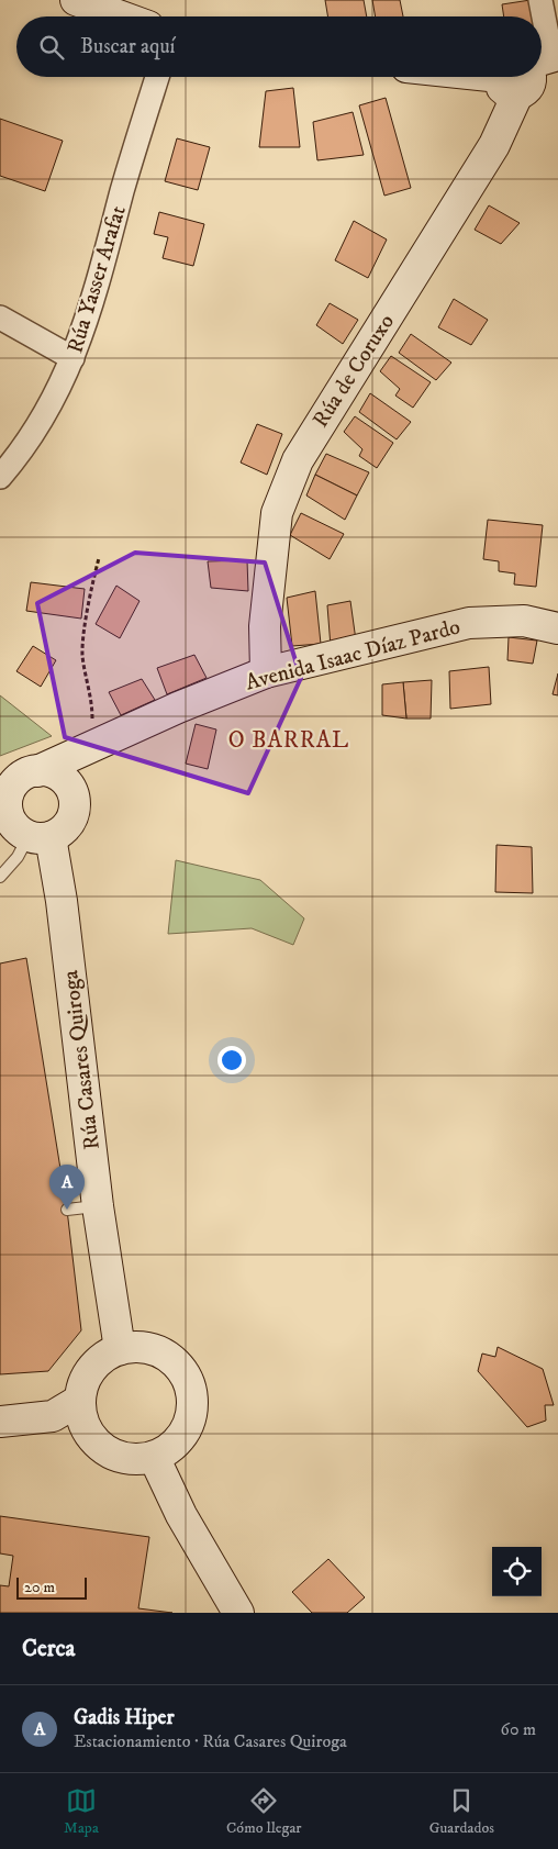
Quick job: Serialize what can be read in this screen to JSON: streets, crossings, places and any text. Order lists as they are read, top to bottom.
{
  "streets": {
    "street": [
      "Rúa Yasser Arafat",
      "Rúa de Coruxo",
      "Avenida Isaac Díaz Pardo",
      "Rúa Casares Quiroga"
    ]
  },
  "crossings": [
    ["Rúa de Coruxo", "Avenida Isaac Díaz Pardo"],
    ["Avenida Isaac Díaz Pardo", "Rúa Casares Quiroga"]
  ],
  "districts": ["O BARRAL"],
  "scale_bar": "20 m",
  "page": {
    "search": "Buscar aquí",
    "pins": "A",
    "scale": "20 m",
    "heading": "Cerca",
    "list": [
      {
        "mark": "A",
        "name": "Gadis Hiper",
        "note": "Estacionamiento · Rúa Casares Quiroga",
        "value": "60 m"
      }
    ],
    "nav": ["Mapa", "Cómo llegar", "Guardados"]
  }
}
